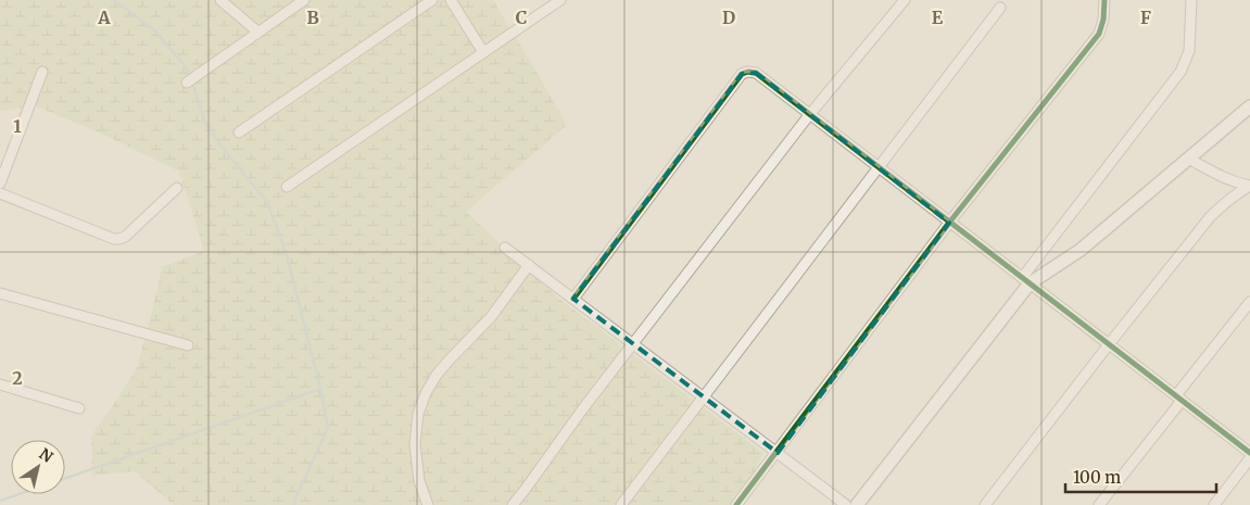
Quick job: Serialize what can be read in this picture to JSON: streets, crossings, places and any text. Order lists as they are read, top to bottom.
{
  "scale_bar": "100 m",
  "north": "top right",
  "grid": {
    "columns": [
      "A",
      "B",
      "C",
      "D",
      "E",
      "F"
    ],
    "rows": ["1", "2"]
  }
}
